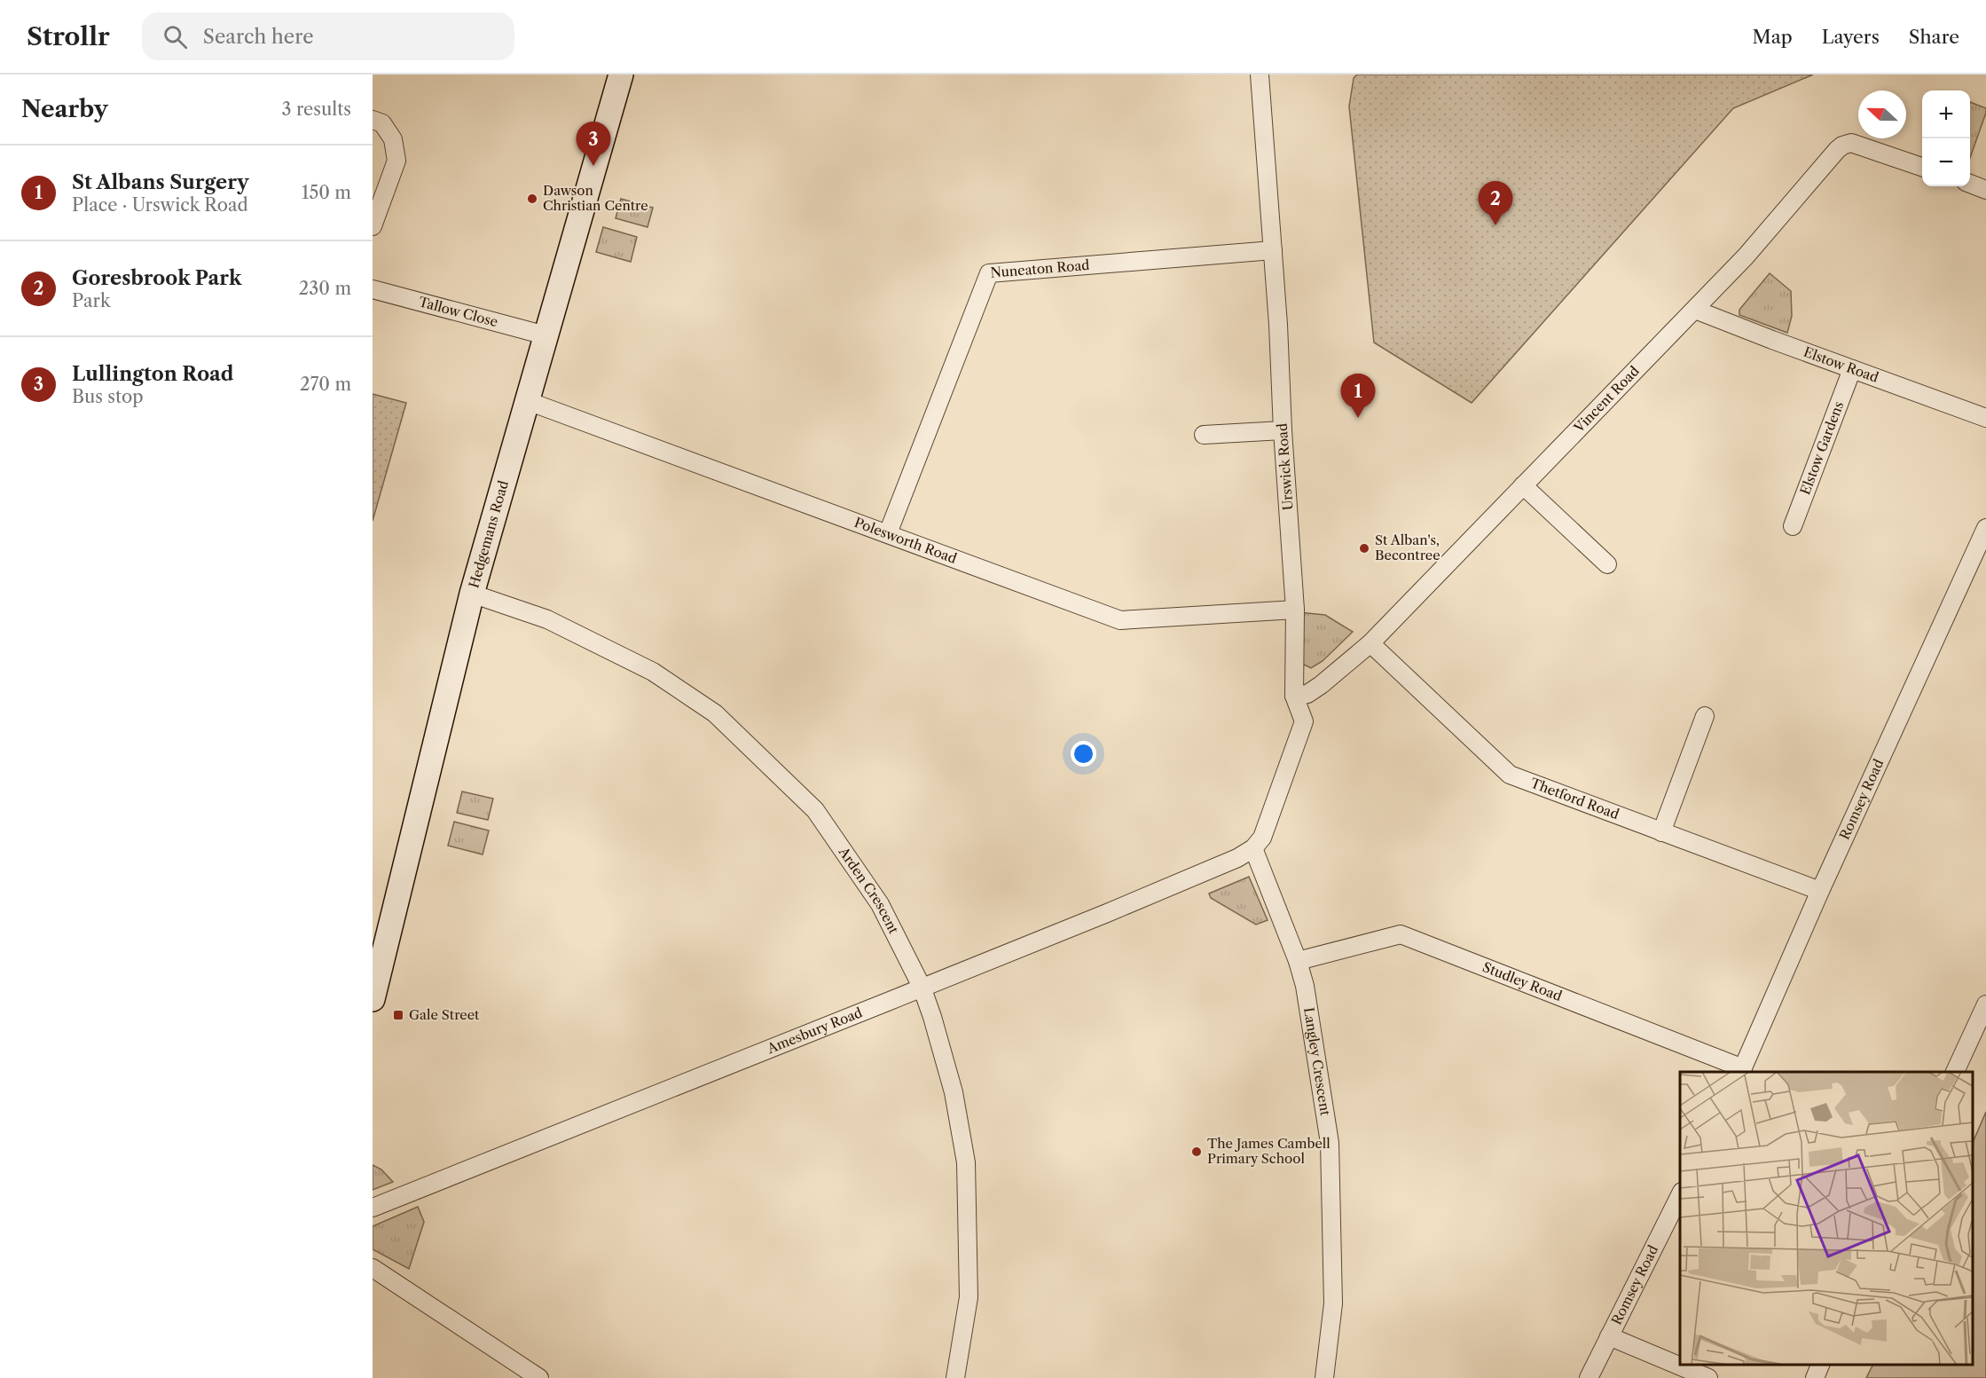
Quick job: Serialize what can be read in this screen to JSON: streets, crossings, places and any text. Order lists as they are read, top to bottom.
{
  "streets": {
    "street": [
      "Nuneaton Road",
      "Tallow Close",
      "Elstow Road",
      "Vincent Road",
      "Elstow Gardens",
      "Urswick Road",
      "Hedgemans Road",
      "Polesworth Road",
      "Thetford Road",
      "Romsey Road",
      "Arden Crescent",
      "Studley Road",
      "Amesbury Road",
      "Langley Crescent"
    ]
  },
  "crossings": [
    ["Nuneaton Road", "Urswick Road"],
    ["Nuneaton Road", "Polesworth Road"],
    ["Tallow Close", "Hedgemans Road"],
    ["Elstow Road", "Vincent Road"],
    ["Elstow Road", "Elstow Gardens"],
    ["Vincent Road", "Urswick Road"],
    ["Vincent Road", "Thetford Road"],
    ["Urswick Road", "Polesworth Road"],
    ["Urswick Road", "Amesbury Road"],
    ["Urswick Road", "Langley Crescent"],
    ["Hedgemans Road", "Polesworth Road"],
    ["Hedgemans Road", "Arden Crescent"],
    ["Thetford Road", "Romsey Road"],
    ["Romsey Road", "Studley Road"],
    ["Arden Crescent", "Amesbury Road"],
    ["Studley Road", "Langley Crescent"],
    ["Amesbury Road", "Langley Crescent"]
  ],
  "places": {
    "other": ["Dawson Christian Centre", "St Alban's, Becontree", "The James Cambell Primary School"],
    "transit": ["Gale Street"]
  },
  "north": "left",
  "page": {
    "header": "Strollr",
    "search": "Search here",
    "nav": ["Map", "Layers", "Share"],
    "heading": ["Nearby", "3 results"],
    "map_buttons": ["+", "−"],
    "pins": ["3", "2", "1"],
    "list": [
      {
        "mark": "1",
        "name": "St Albans Surgery",
        "note": "Place · Urswick Road",
        "value": "150 m"
      },
      {
        "mark": "2",
        "name": "Goresbrook Park",
        "note": "Park",
        "value": "230 m"
      },
      {
        "mark": "3",
        "name": "Lullington Road",
        "note": "Bus stop",
        "value": "270 m"
      }
    ]
  }
}
